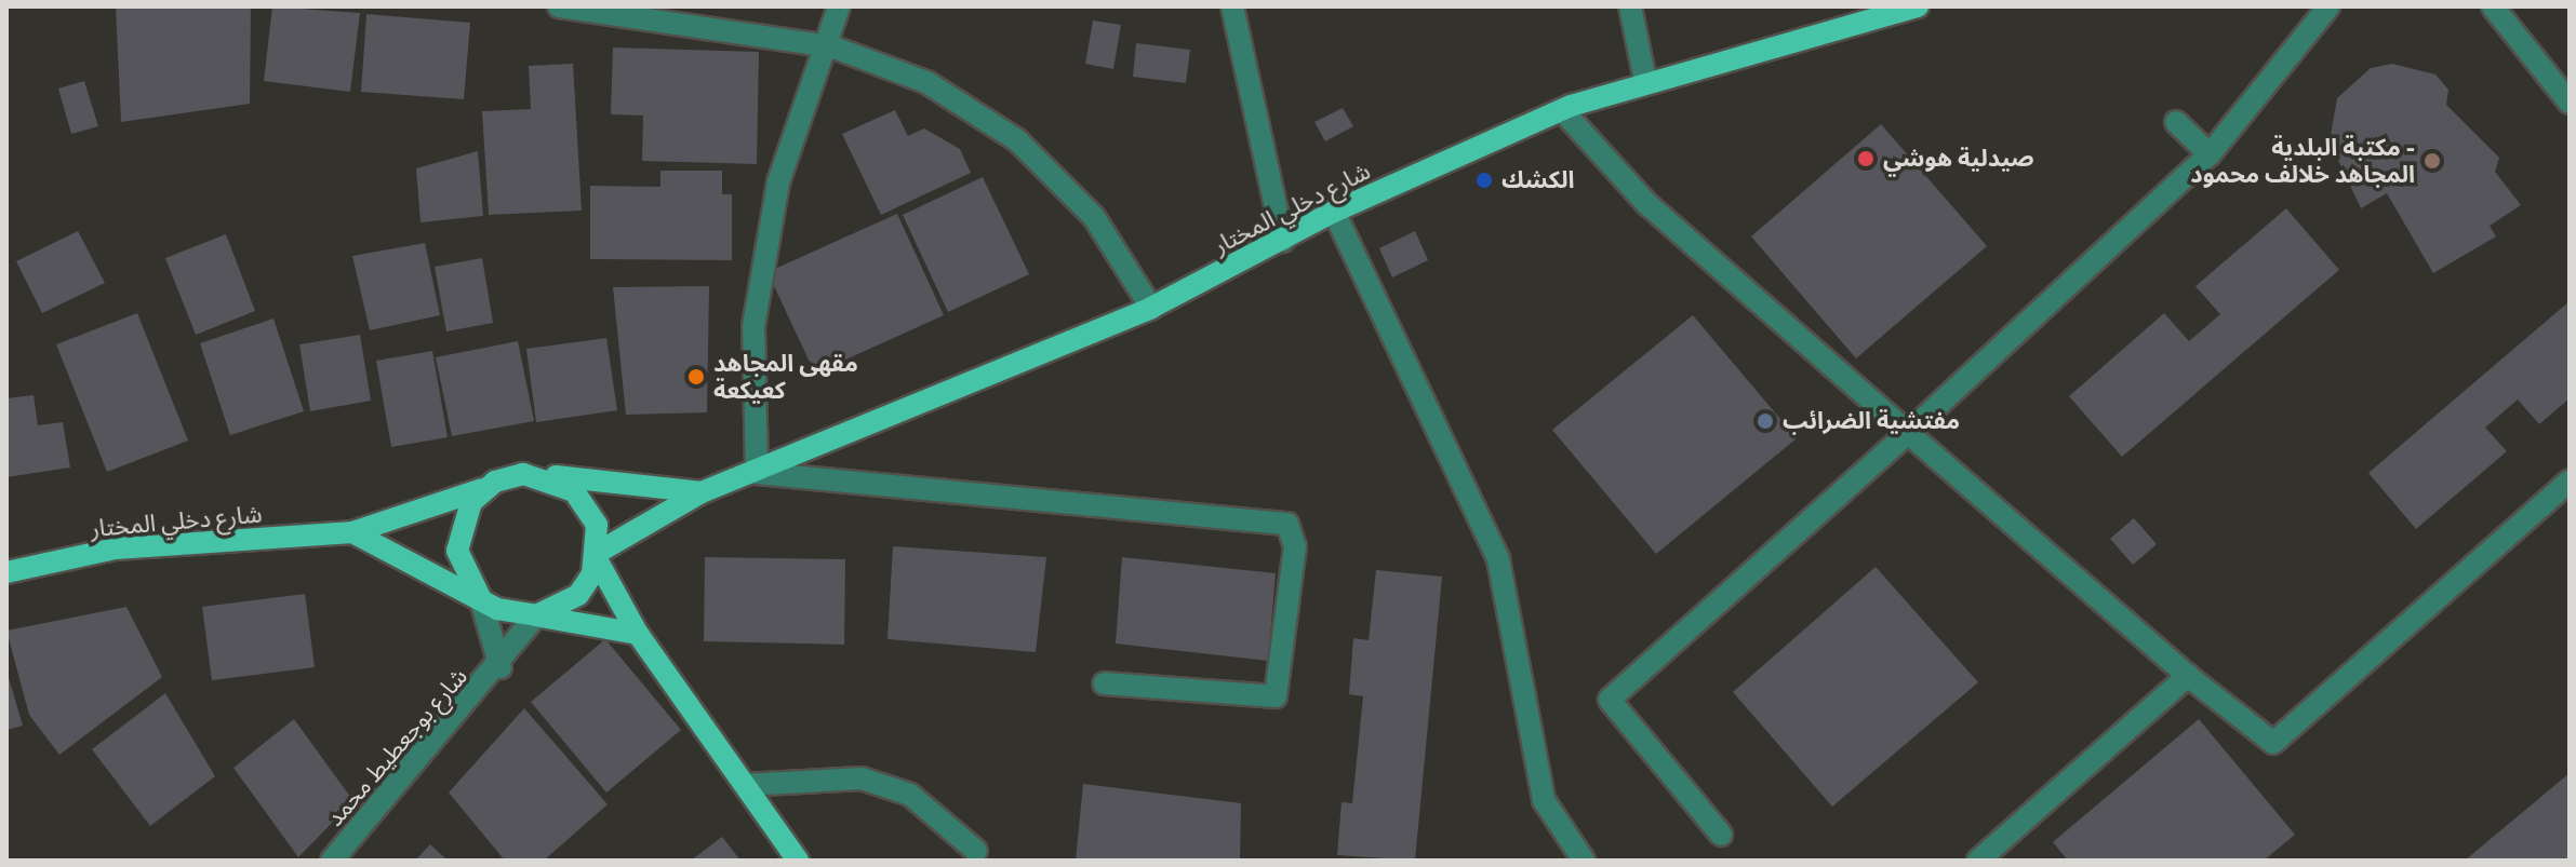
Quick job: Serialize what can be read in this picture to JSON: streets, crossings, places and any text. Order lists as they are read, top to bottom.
{
  "streets": {
    "main road": ["شارع دخلي المختار"],
    "street": ["شارع بوجعطيط محمد"]
  },
  "crossings": [
    ["شارع دخلي المختار", "شارع بوجعطيط محمد"]
  ],
  "places": [
    "صيدلية هوشي",
    "مكتبة البلدية - المجاهد خلالف محمود",
    "الكشك",
    "مقهى المجاهد كعيكعة",
    "مفتشية الضرائب"
  ]
}
